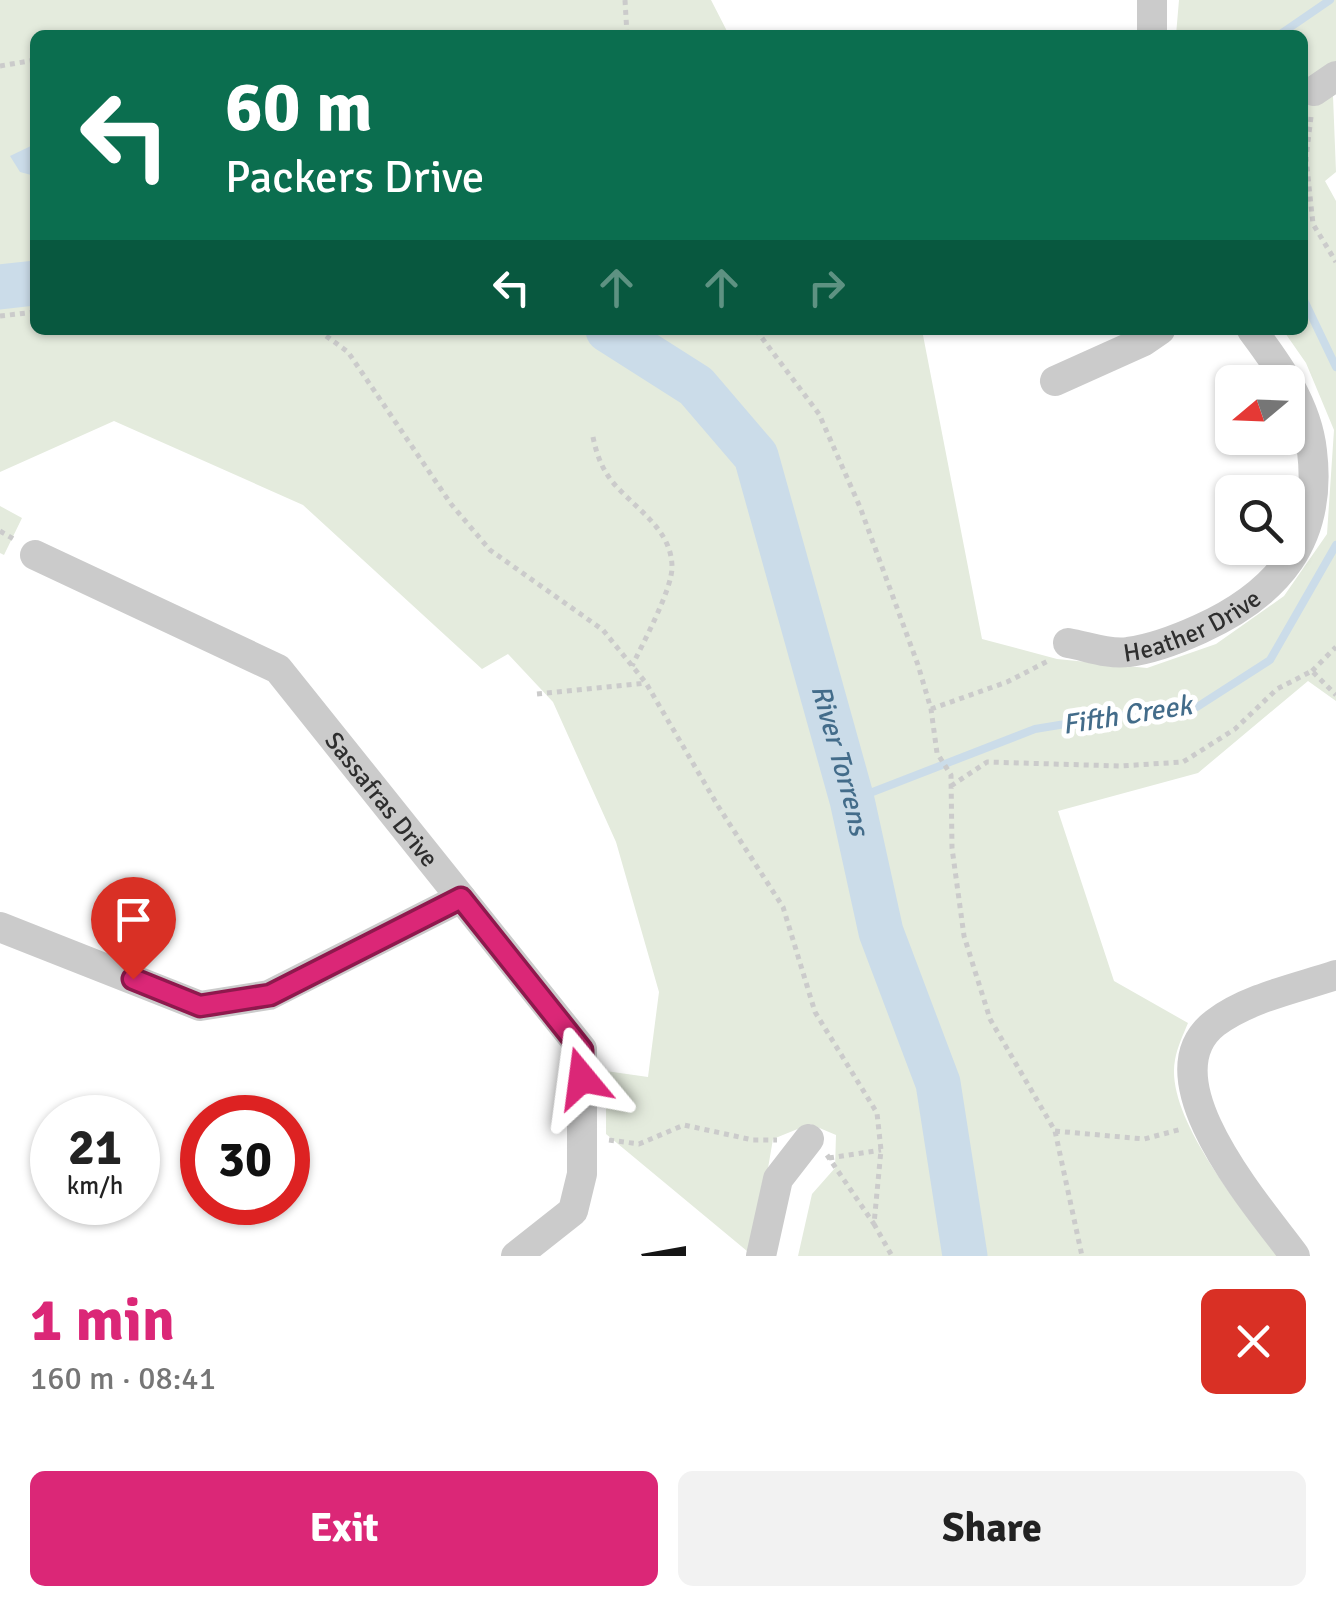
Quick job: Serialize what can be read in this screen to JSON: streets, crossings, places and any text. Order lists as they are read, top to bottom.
{
  "streets": {
    "street": ["Heather Drive", "Sassafras Drive"]
  },
  "water": ["Fifth Creek", "River Torrens"],
  "north": "left",
  "page": {
    "turn": ["60 m", "Packers Drive"],
    "speed": "21 km/h",
    "limit": "30",
    "heading": ["1 min", "160 m · 08:41"],
    "buttons": ["Exit", "Share"]
  }
}
